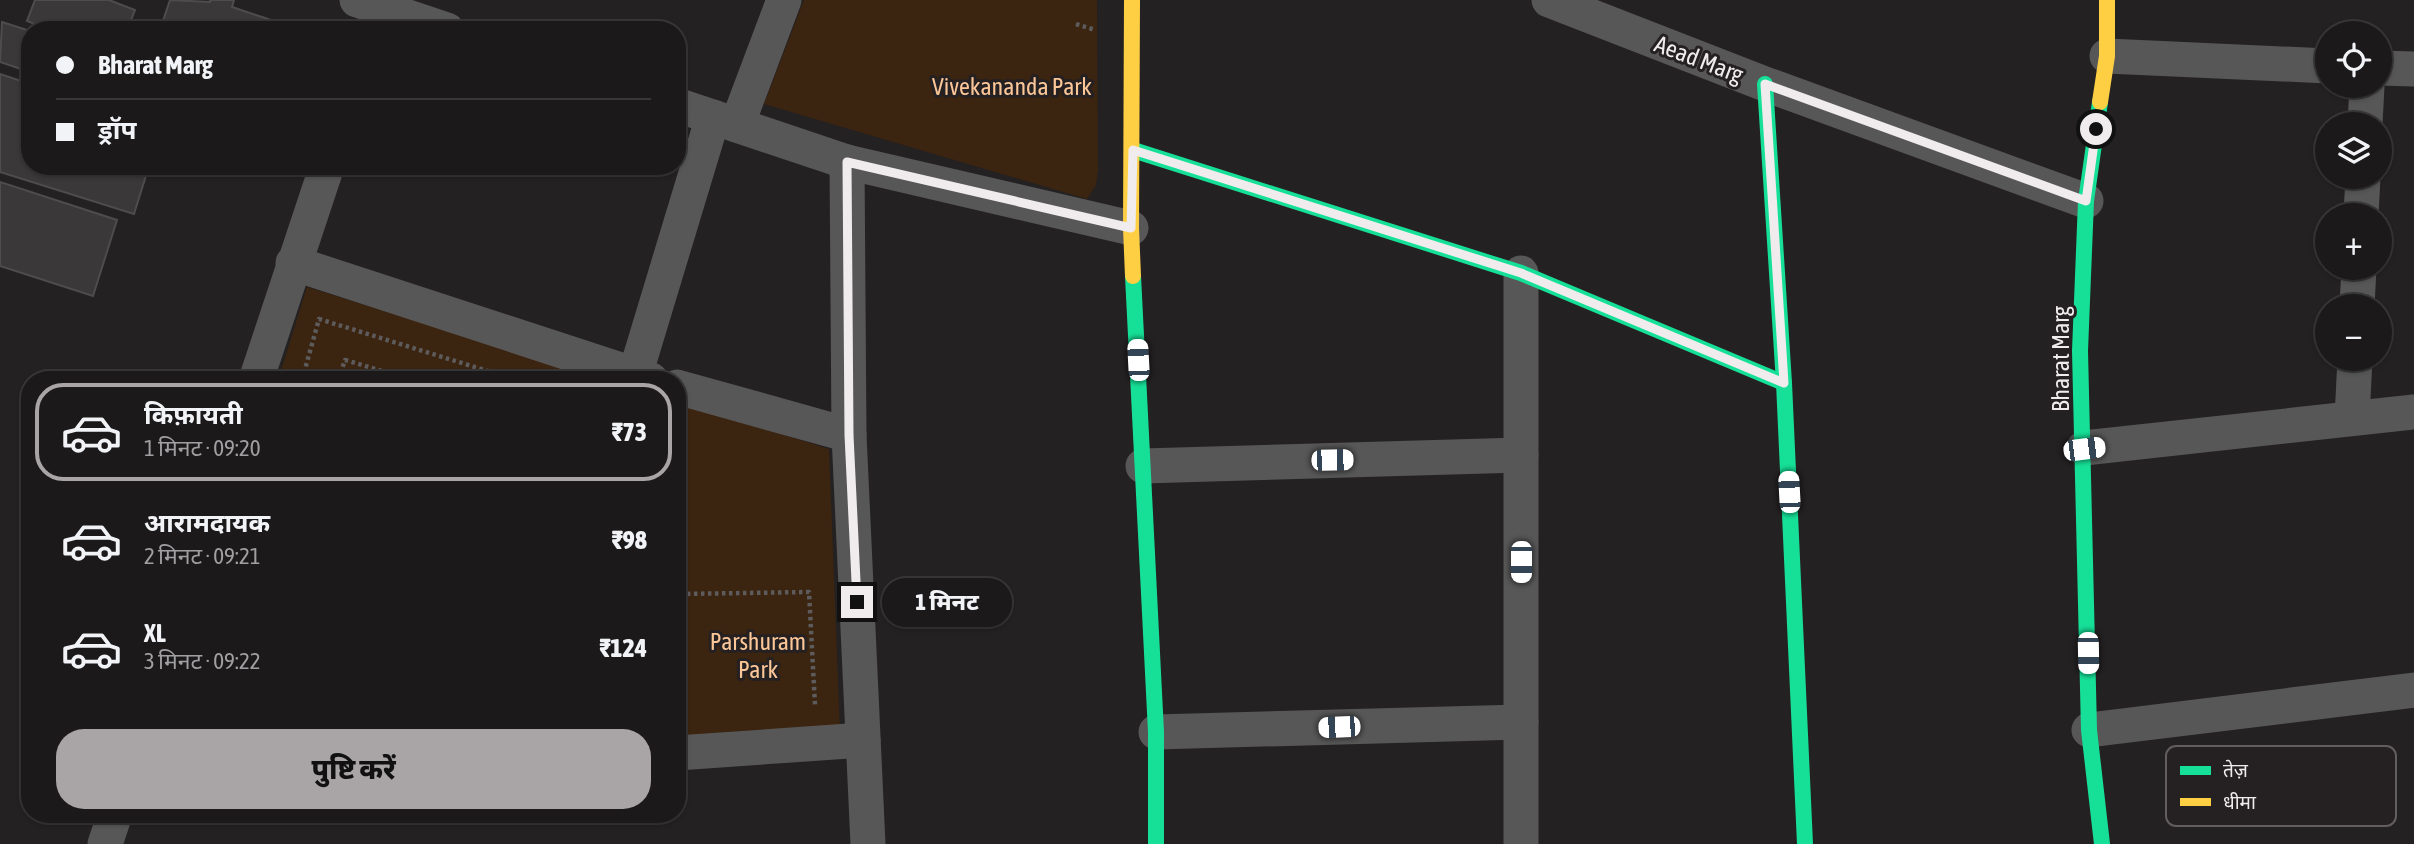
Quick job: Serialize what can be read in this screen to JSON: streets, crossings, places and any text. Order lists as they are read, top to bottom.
{
  "streets": {
    "street": ["Aead Marg", "Bharat Marg"]
  },
  "crossings": [
    ["Aead Marg", "Bharat Marg"]
  ],
  "parks": ["Vivekananda Park", "Parshuram Park"],
  "legend": ["तेज़", "धीमा"],
  "page": {
    "map_buttons": ["+", "−"],
    "banner": ["Bharat Marg", "ड्रॉप"],
    "list": [
      {
        "name": "किफ़ायती",
        "note": "1 मिनट · 09:20",
        "value": "₹73"
      },
      {
        "name": "आरामदायक",
        "note": "2 मिनट · 09:21",
        "value": "₹98"
      },
      {
        "name": "XL",
        "note": "3 मिनट · 09:22",
        "value": "₹124"
      }
    ],
    "bubble": "1 मिनट",
    "buttons": "पुष्टि करें"
  }
}
